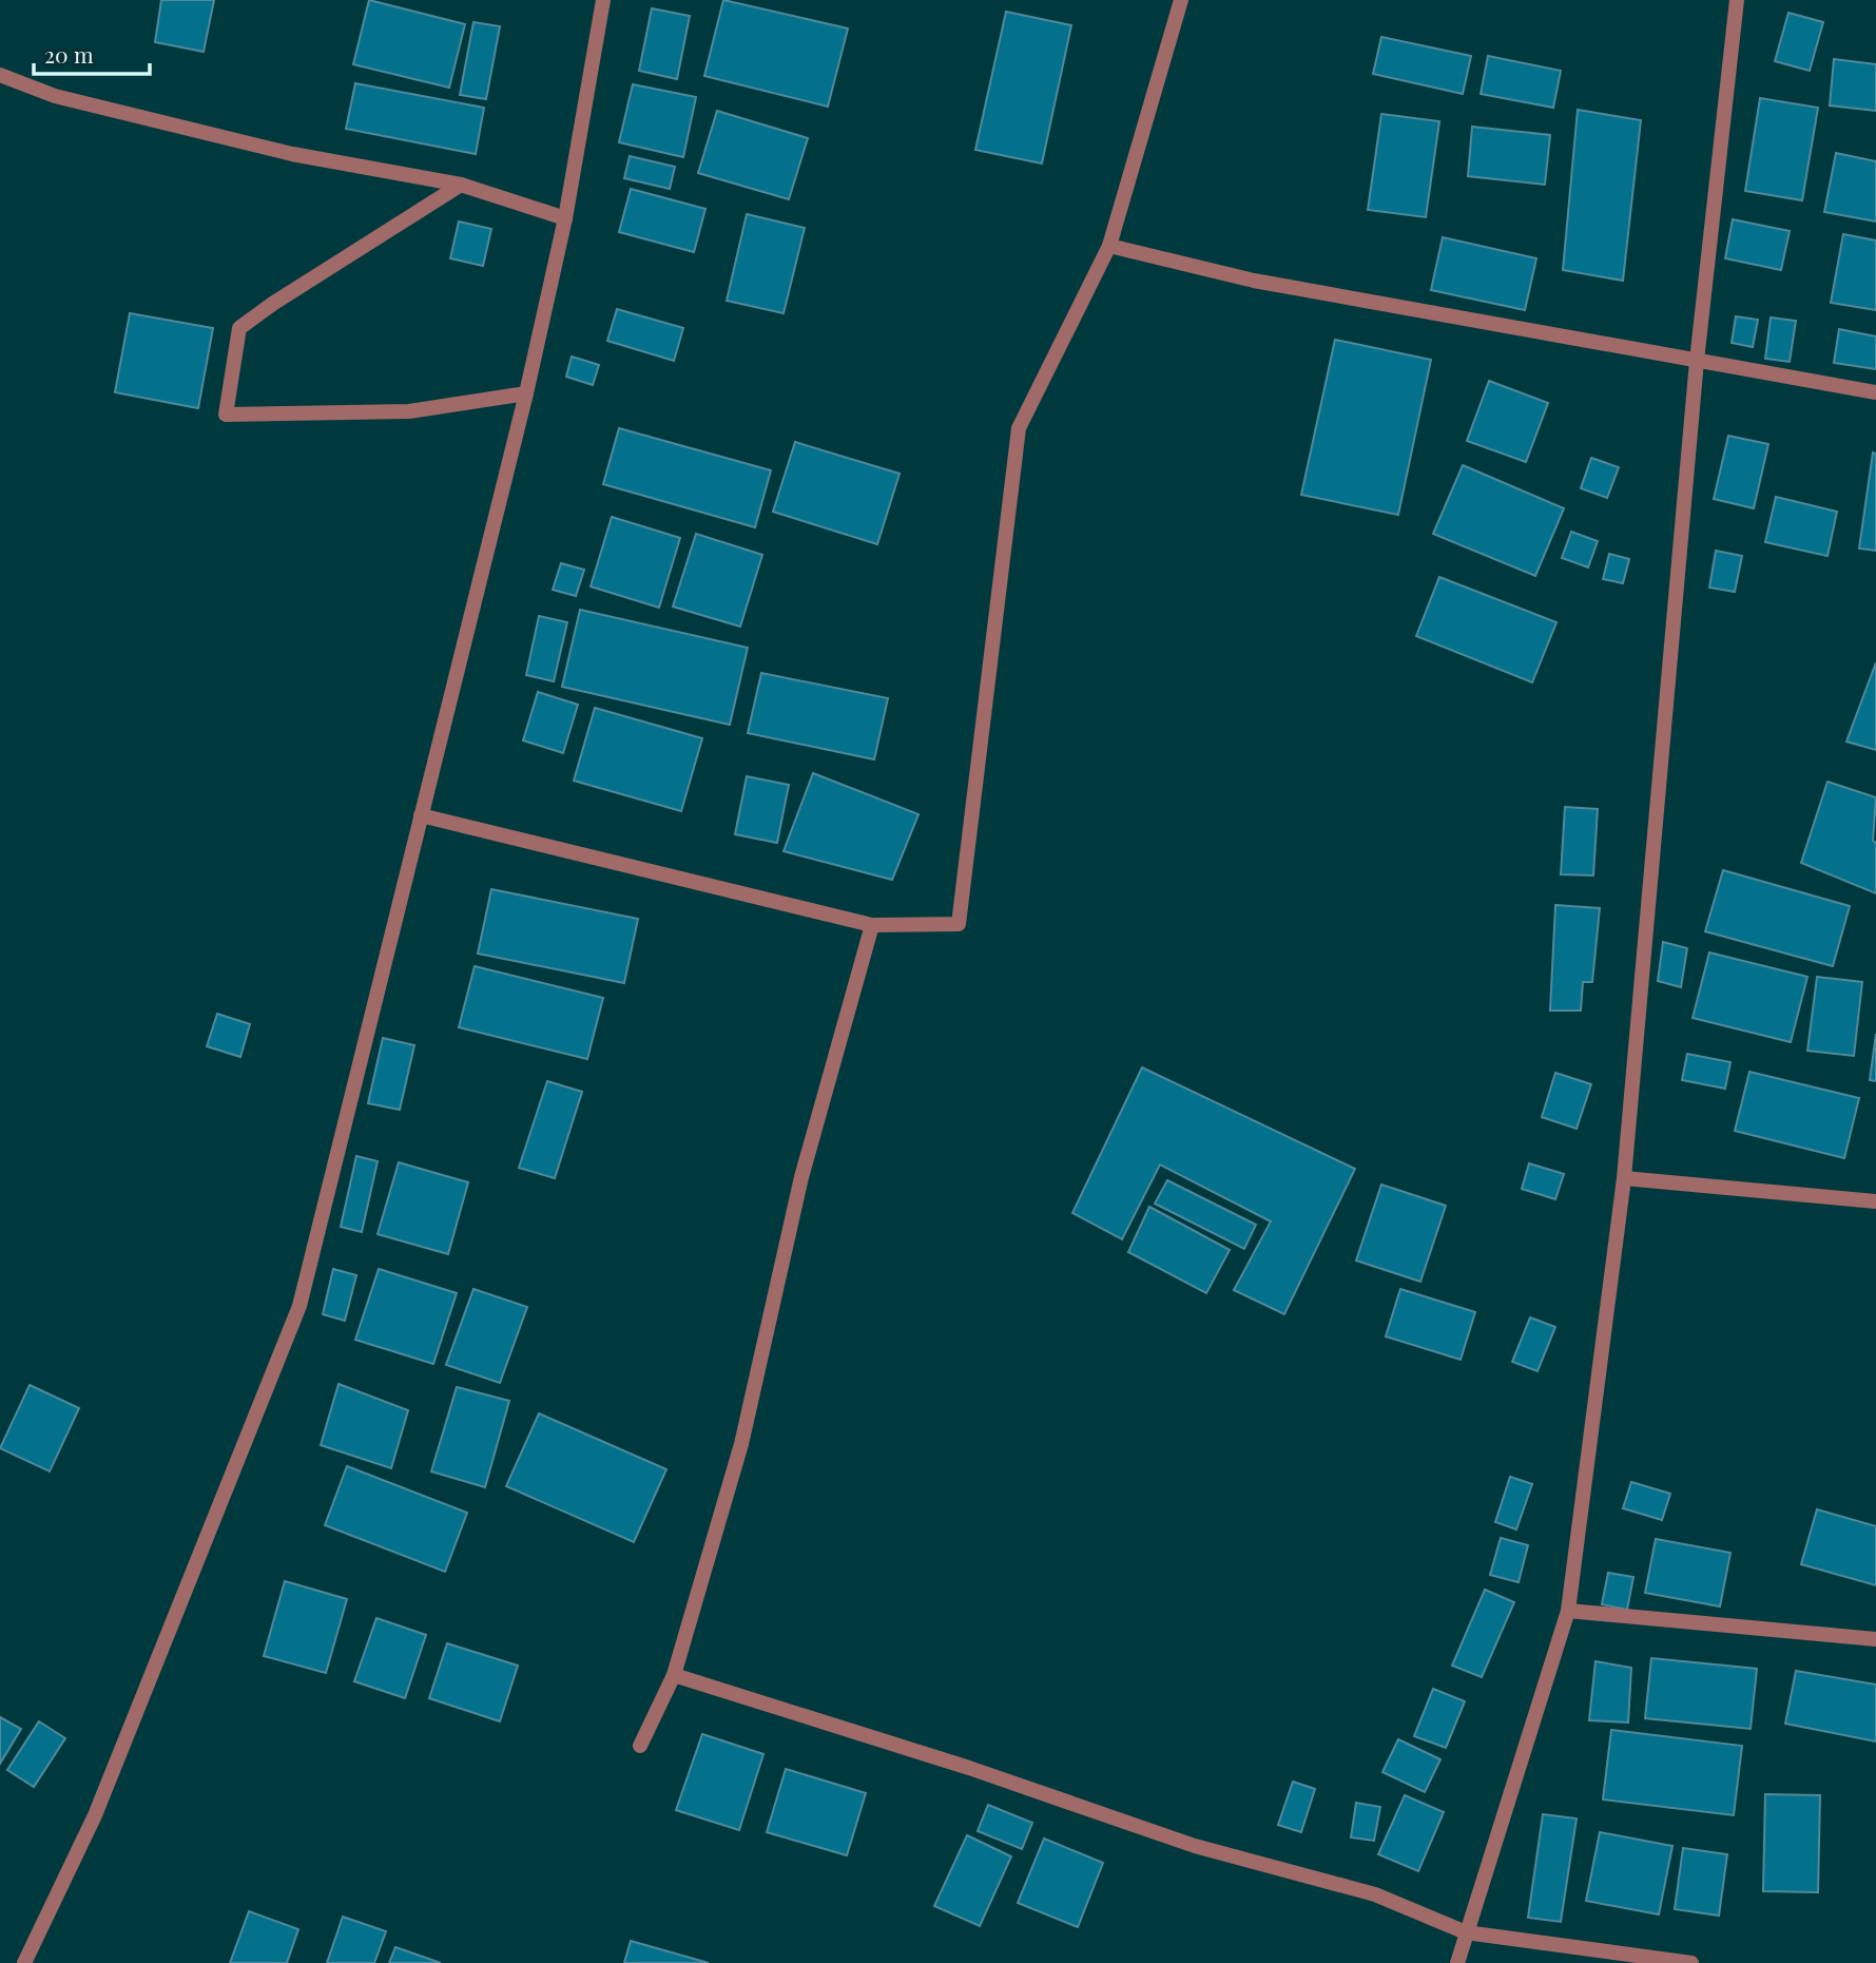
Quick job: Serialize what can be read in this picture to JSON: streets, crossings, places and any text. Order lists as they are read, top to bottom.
{
  "scale_bar": "20 m"
}
